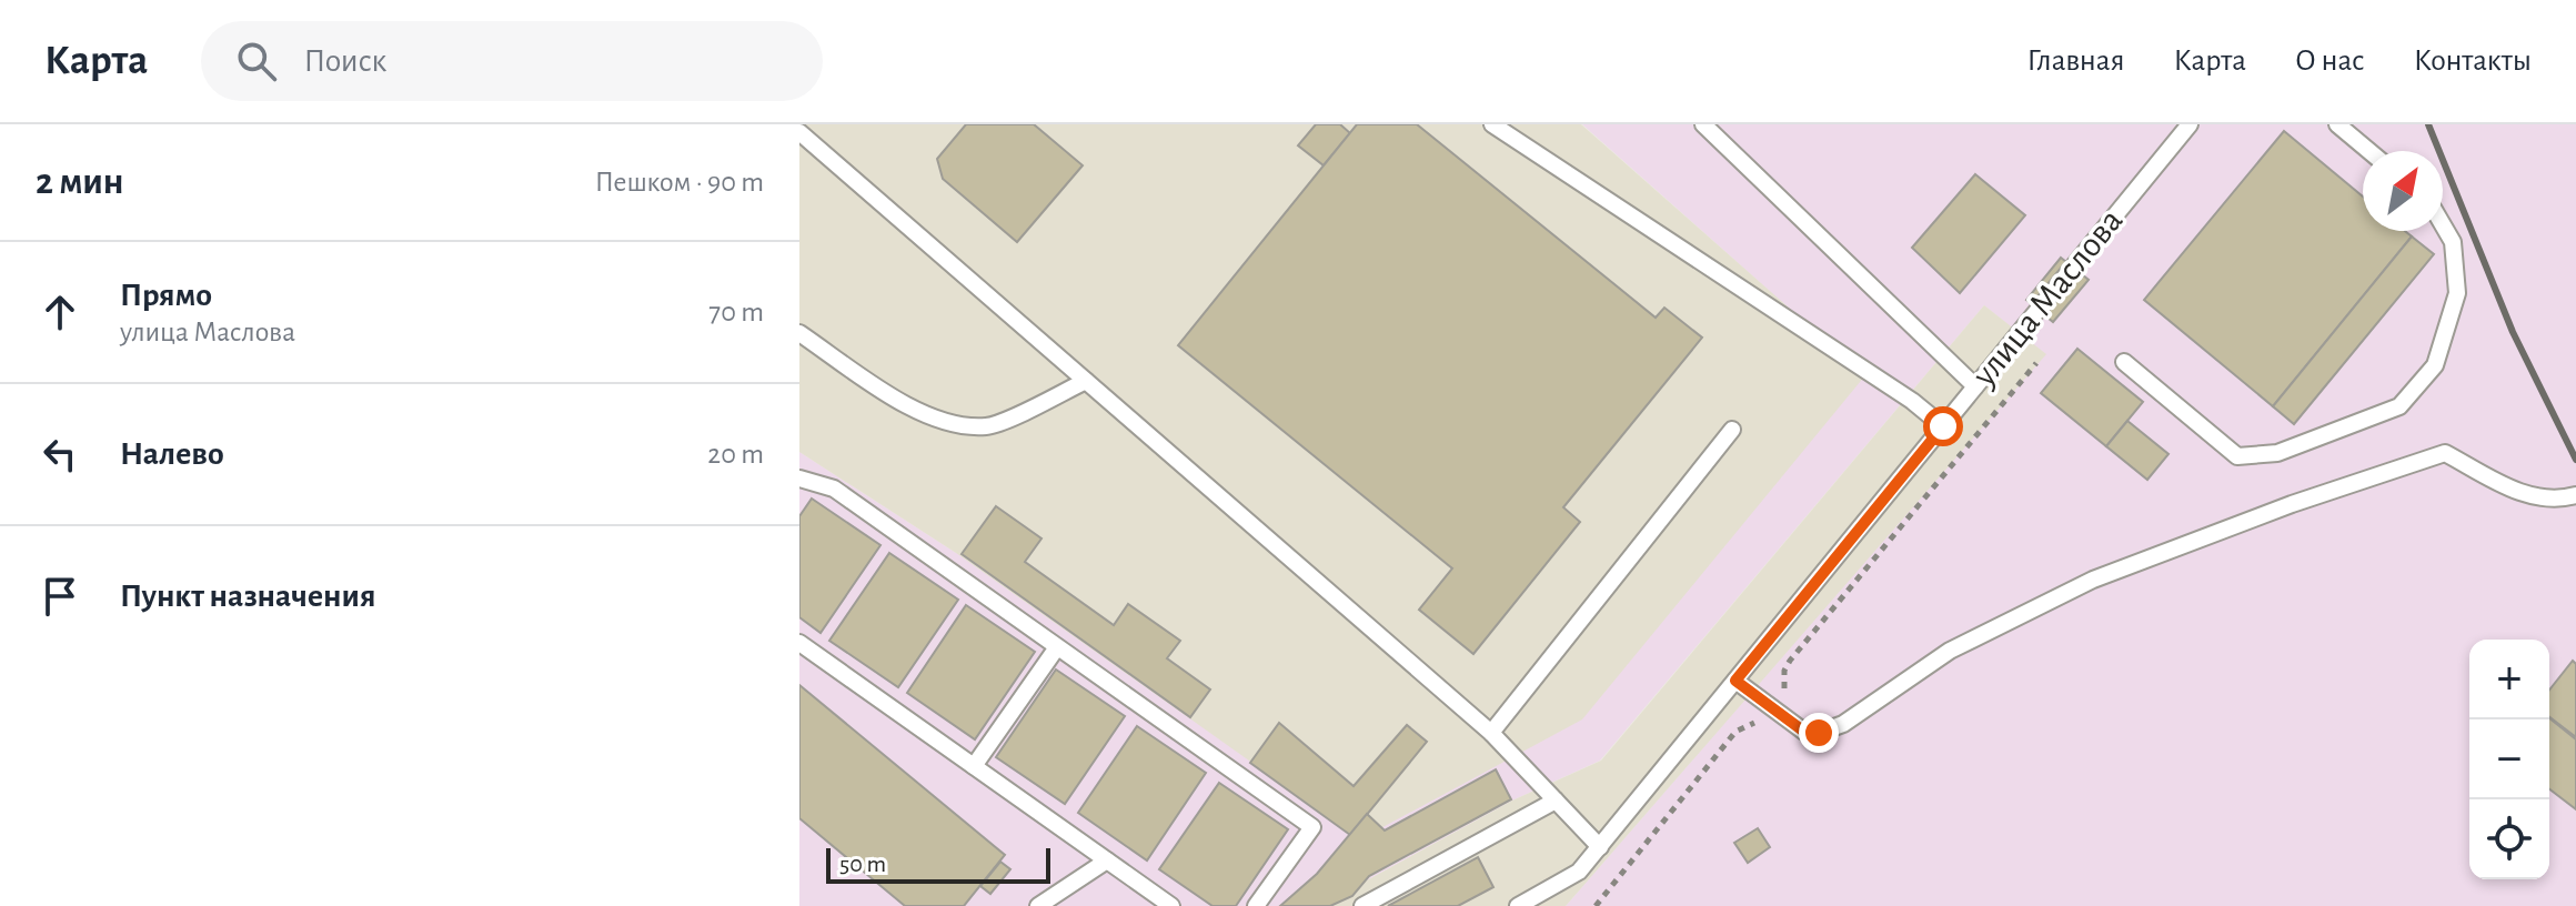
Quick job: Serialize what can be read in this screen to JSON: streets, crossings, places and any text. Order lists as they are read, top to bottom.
{
  "streets": {
    "lane": ["улица Маслова"]
  },
  "scale_bar": "50 m",
  "north": "top right",
  "page": {
    "header": "Карта",
    "search": "Поиск",
    "nav": [
      "Главная",
      "Карта",
      "О нас",
      "Контакты"
    ],
    "heading": ["2 мин", "Пешком · 90 m"],
    "list": [
      ["Прямо", "улица Маслова", "70 m"],
      ["Налево", "20 m"],
      "Пункт назначения"
    ],
    "map_buttons": ["+", "−"],
    "scale": "50 m"
  }
}
